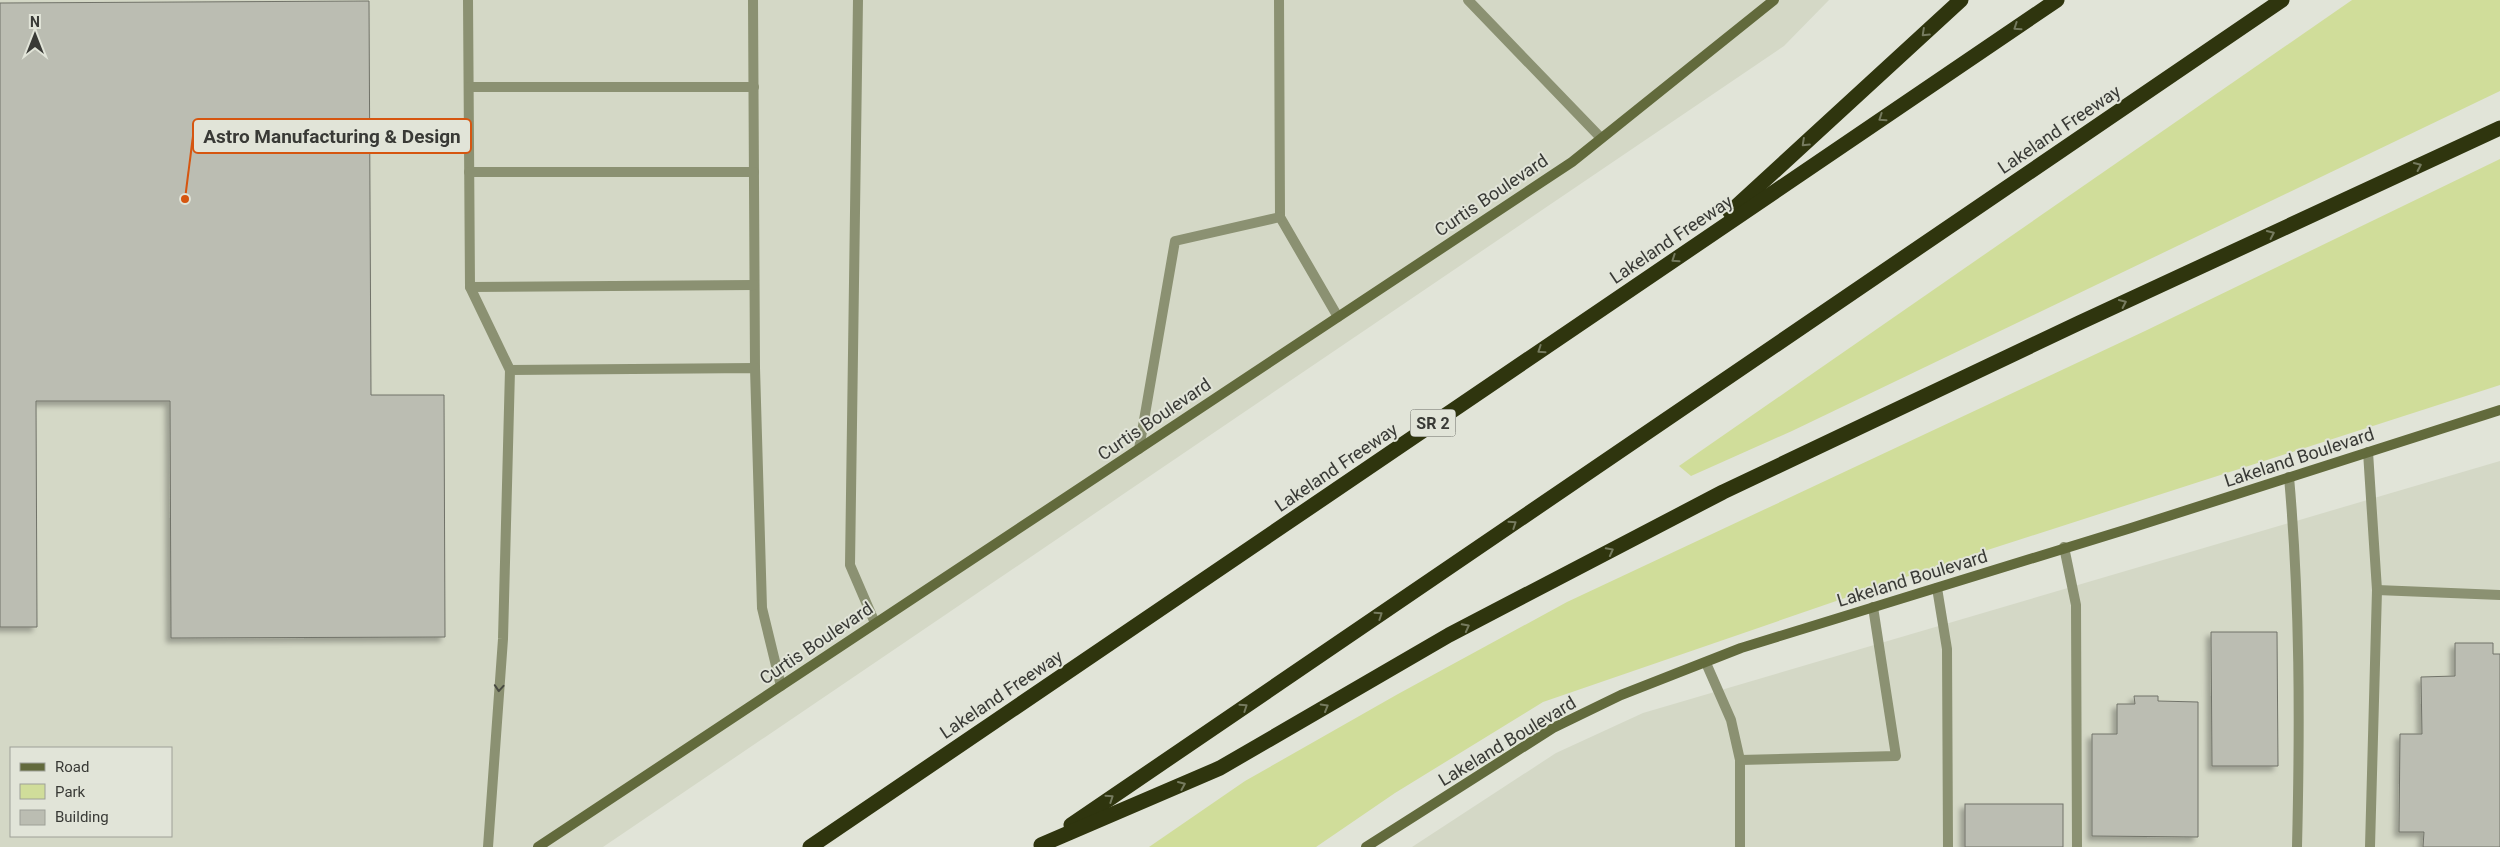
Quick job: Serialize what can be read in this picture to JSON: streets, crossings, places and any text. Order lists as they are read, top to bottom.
{
  "streets": {
    "highway": ["Lakeland Freeway", "SR 2"],
    "street": ["Curtis Boulevard", "Lakeland Boulevard"]
  },
  "places": ["Astro Manufacturing & Design"],
  "legend": ["Road", "Park", "Building"],
  "north": "top"
}
